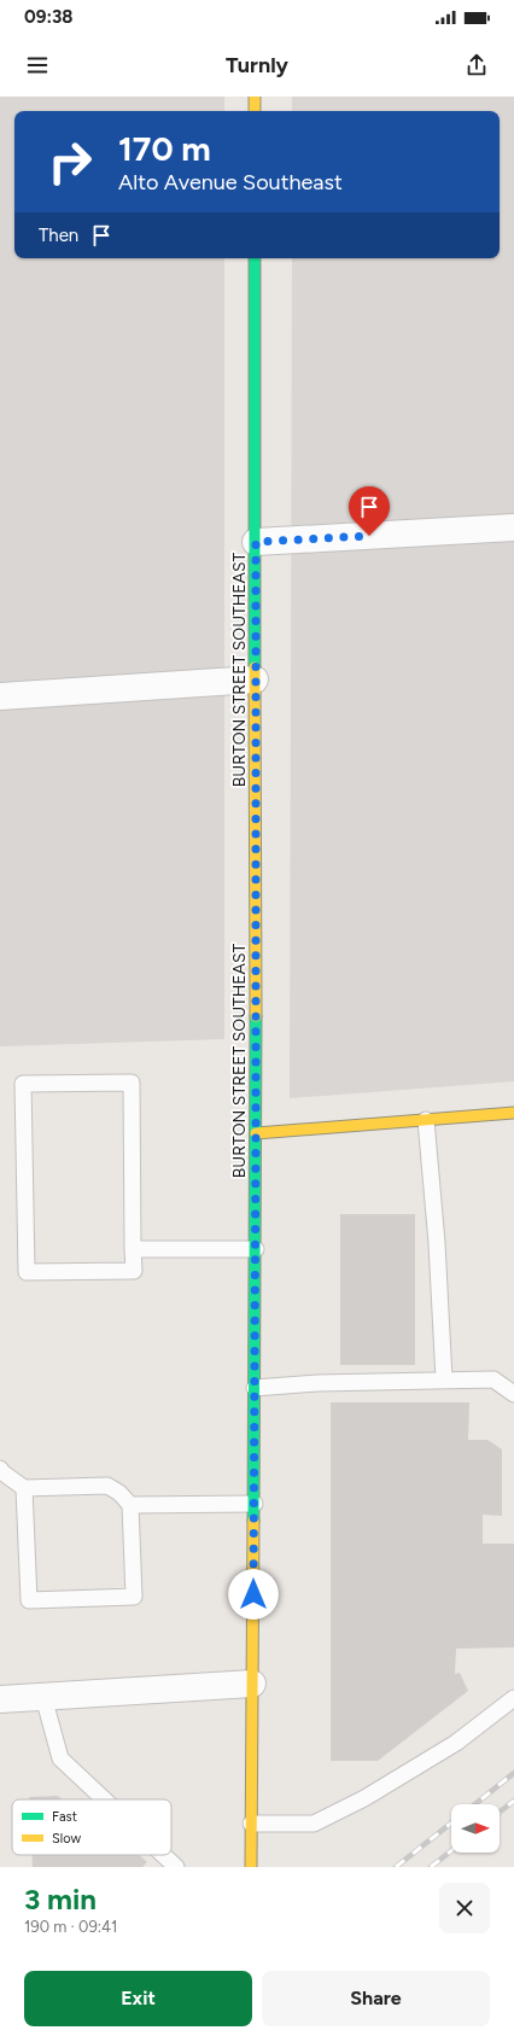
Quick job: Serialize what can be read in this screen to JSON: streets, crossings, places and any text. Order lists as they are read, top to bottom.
{
  "streets": {
    "main road": ["BURTON STREET SOUTHEAST"]
  },
  "legend": ["Fast", "Slow"],
  "north": "right",
  "page": {
    "status": "09:38",
    "header": "Turnly",
    "turn": ["170 m", "Alto Avenue Southeast"],
    "then": "Then",
    "heading": ["3 min", "190 m · 09:41"],
    "buttons": ["Exit", "Share"]
  }
}
